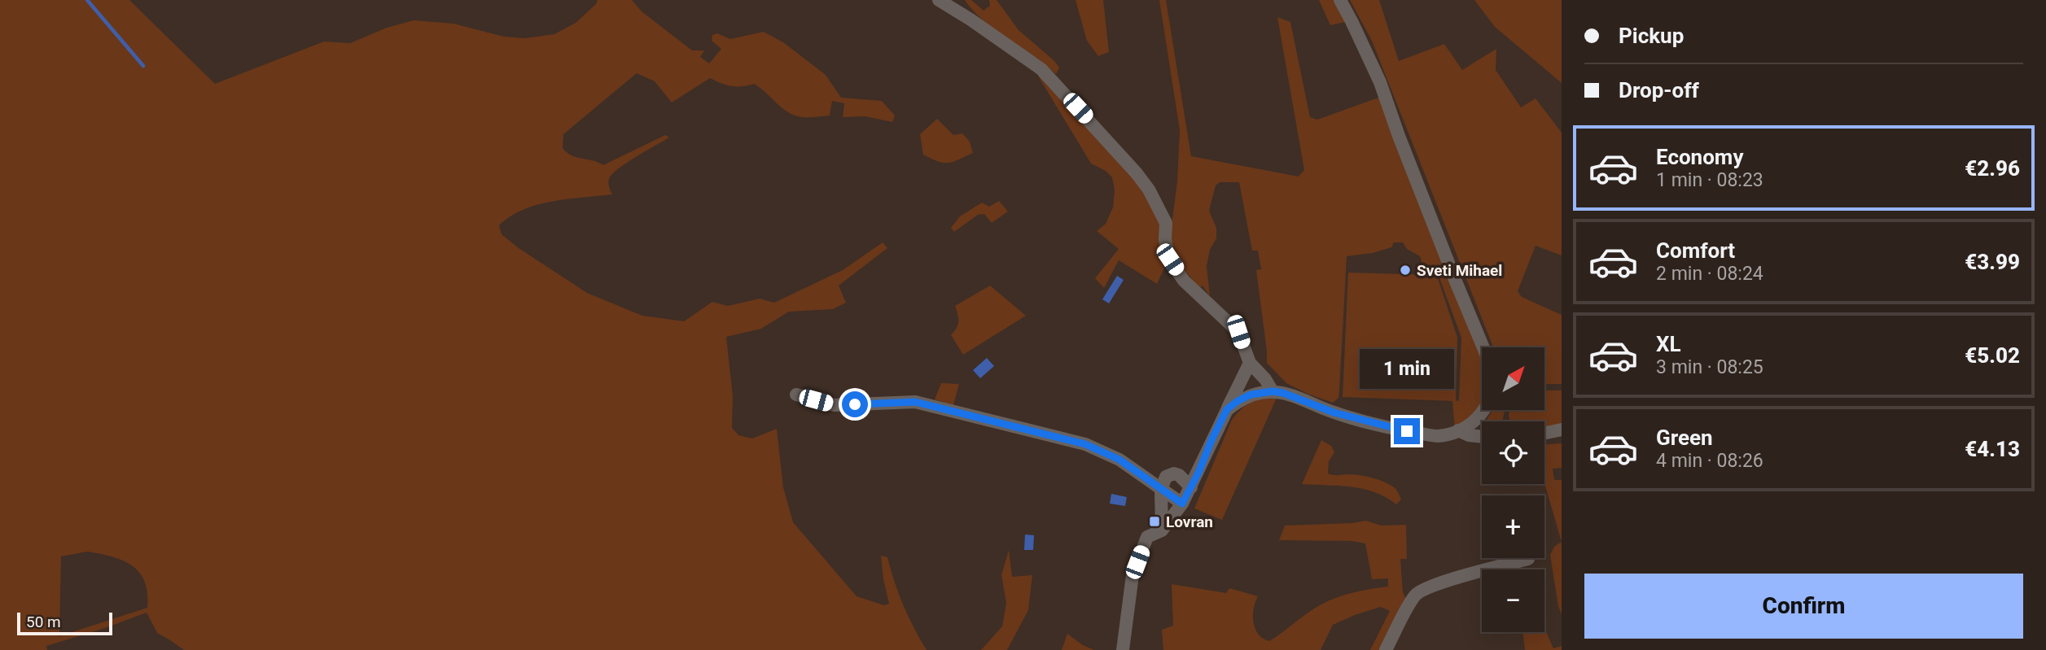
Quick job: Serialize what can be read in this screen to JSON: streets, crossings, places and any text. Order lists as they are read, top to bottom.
{
  "places": {
    "other": ["Sveti Mihael"],
    "transit": ["Lovran"]
  },
  "scale_bar": "50 m",
  "north": "top right",
  "page": {
    "banner": ["Pickup", "Drop-off"],
    "list": [
      {
        "name": "Economy",
        "note": "1 min · 08:23",
        "value": "€2.96"
      },
      {
        "name": "Comfort",
        "note": "2 min · 08:24",
        "value": "€3.99"
      },
      {
        "name": "XL",
        "note": "3 min · 08:25",
        "value": "€5.02"
      },
      {
        "name": "Green",
        "note": "4 min · 08:26",
        "value": "€4.13"
      }
    ],
    "map_buttons": ["+", "−"],
    "bubble": "1 min",
    "buttons": "Confirm",
    "scale": "50 m"
  }
}
